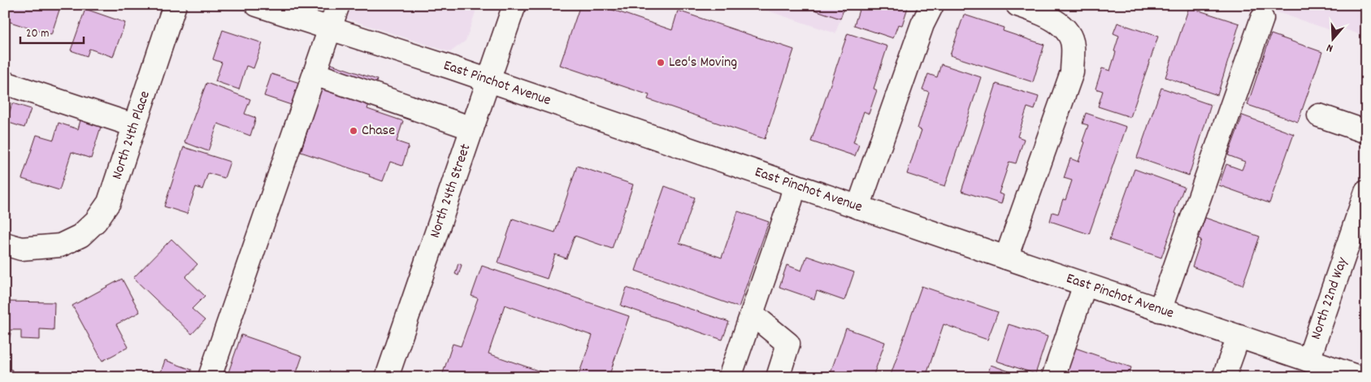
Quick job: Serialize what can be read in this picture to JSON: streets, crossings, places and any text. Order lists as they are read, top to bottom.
{
  "streets": {
    "street": [
      "East Pinchot Avenue",
      "North 24th Place",
      "North 24th Street",
      "North 22nd Way"
    ]
  },
  "crossings": [
    ["East Pinchot Avenue", "North 24th Street"],
    ["East Pinchot Avenue", "North 22nd Way"]
  ],
  "places": ["Leo's Moving", "Chase"],
  "scale_bar": "20 m",
  "north": "bottom"
}
